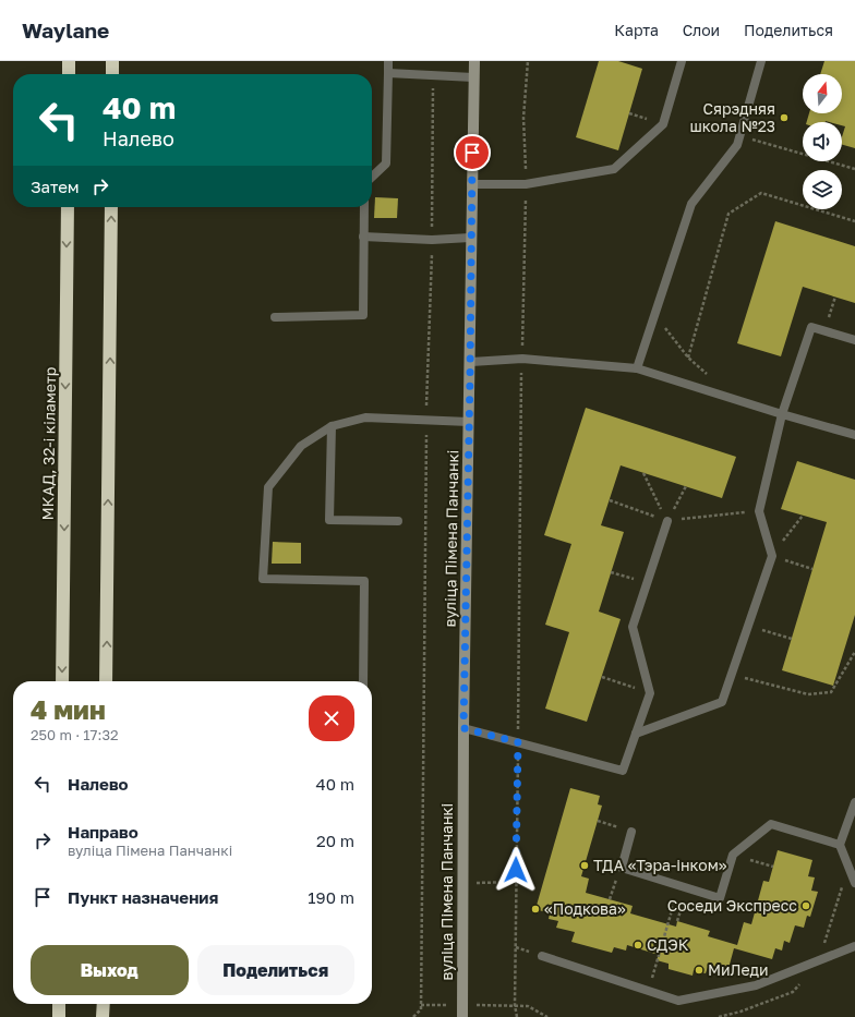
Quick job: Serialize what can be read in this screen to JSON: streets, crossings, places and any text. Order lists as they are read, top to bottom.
{
  "streets": {
    "highway": ["МКАД, 32-і кіламетр"],
    "street": ["вуліца Пімена Панчанкі"]
  },
  "places": [
    "Сярэдняя школа №23",
    "ТДА «Тэра-інком»",
    "Соседи Экспресс",
    "«Подкова»",
    "СДЭК",
    "МиЛеди"
  ],
  "north": "top",
  "page": {
    "header": "Waylane",
    "nav": ["Карта", "Слои", "Поделиться"],
    "turn": ["40 m", "Налево"],
    "then": "Затем",
    "heading": ["4 мин", "250 m · 17:32"],
    "list": [
      {
        "name": "Налево",
        "value": "40 m"
      },
      {
        "name": "Направо",
        "note": "вуліца Пімена Панчанкі",
        "value": "20 m"
      },
      {
        "name": "Пункт назначения",
        "value": "190 m"
      }
    ],
    "buttons": ["Выход", "Поделиться"]
  }
}
